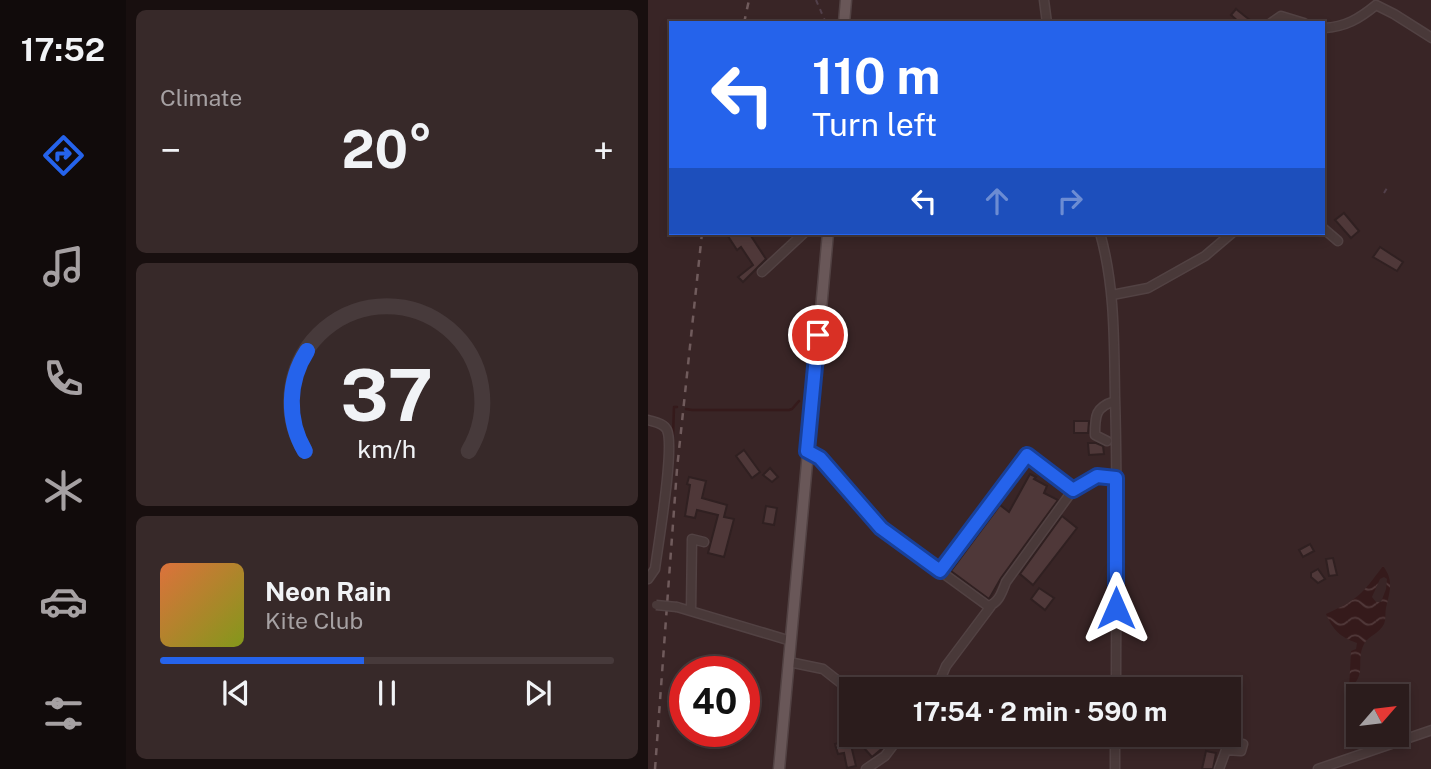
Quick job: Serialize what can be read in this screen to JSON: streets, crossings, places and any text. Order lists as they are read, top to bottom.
{
  "north": "top right",
  "page": {
    "tabs": "17:52",
    "tile": "Climate",
    "turn": ["110 m", "Turn left"],
    "heat": ["−", "20°", "+"],
    "song": ["Neon Rain", "Kite Club"],
    "limit": "40",
    "trip": "17:54 · 2 min · 590 m",
    "gauge": ["37", "km/h"]
  }
}
